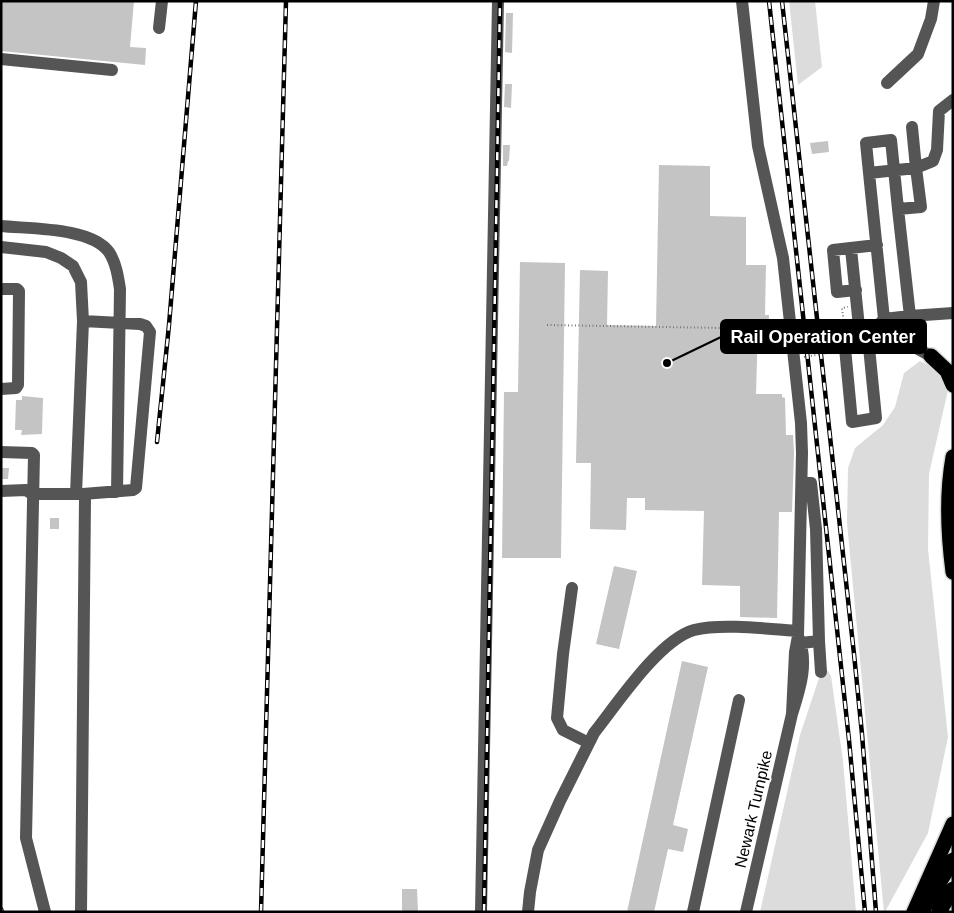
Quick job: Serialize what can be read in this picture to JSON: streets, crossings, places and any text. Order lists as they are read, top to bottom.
{
  "streets": {
    "street": ["Newark Turnpike"]
  },
  "places": ["Rail Operation Center"]
}
